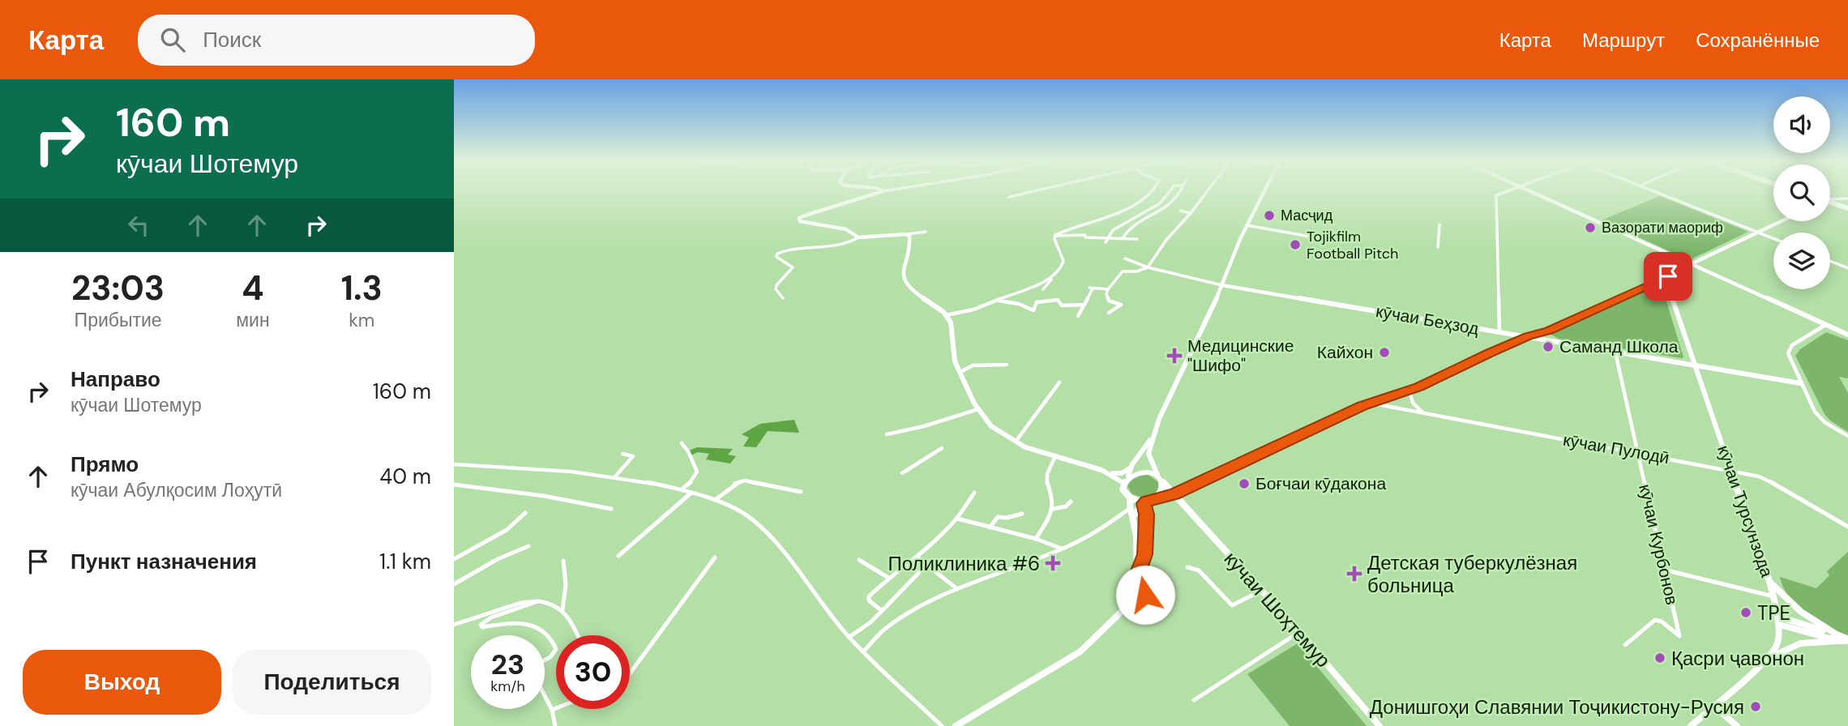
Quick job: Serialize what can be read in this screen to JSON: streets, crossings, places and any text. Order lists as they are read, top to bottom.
{
  "streets": {
    "street": [
      "кӯчаи Беҳзод",
      "кӯчаи Пулодӣ",
      "кӯчаи Турсунзода",
      "кӯчаи Курбонов",
      "кӯчаи Шоҳтемур"
    ]
  },
  "crossings": [
    ["кӯчаи Беҳзод", "кӯчаи Турсунзода"],
    ["кӯчаи Беҳзод", "кӯчаи Курбонов"],
    ["кӯчаи Пулодӣ", "кӯчаи Турсунзода"],
    ["кӯчаи Пулодӣ", "кӯчаи Курбонов"]
  ],
  "places": {
    "other": [
      "Масҷид",
      "Вазорати маориф",
      "Tojikfilm Football Pitch",
      "Саманд Школа",
      "Кайхон",
      "Боғчаи кӯдакона",
      "TPE",
      "Қасри ҷавонон",
      "Донишгоҳи Славянии Тоҷикистону-Русия"
    ],
    "health": ["Медицинские \"Шифо\"", "Поликлиника #6", "Детская туберкулёзная больница"]
  },
  "page": {
    "header": "Карта",
    "search": "Поиск",
    "nav": ["Карта", "Маршрут", "Сохранённые"],
    "turn": ["160 m", "кӯчаи Шотемур"],
    "eta": [
      "23:03",
      "Прибытие",
      "4",
      "мин",
      "1.3",
      "km"
    ],
    "list": [
      {
        "name": "Направо",
        "note": "кӯчаи Шотемур",
        "value": "160 m"
      },
      {
        "name": "Прямо",
        "note": "кӯчаи Абулқосим Лоҳутӣ",
        "value": "40 m"
      },
      {
        "name": "Пункт назначения",
        "value": "1.1 km"
      }
    ],
    "speed": "23 km/h",
    "limit": "30",
    "buttons": ["Выход", "Поделиться"]
  }
}
